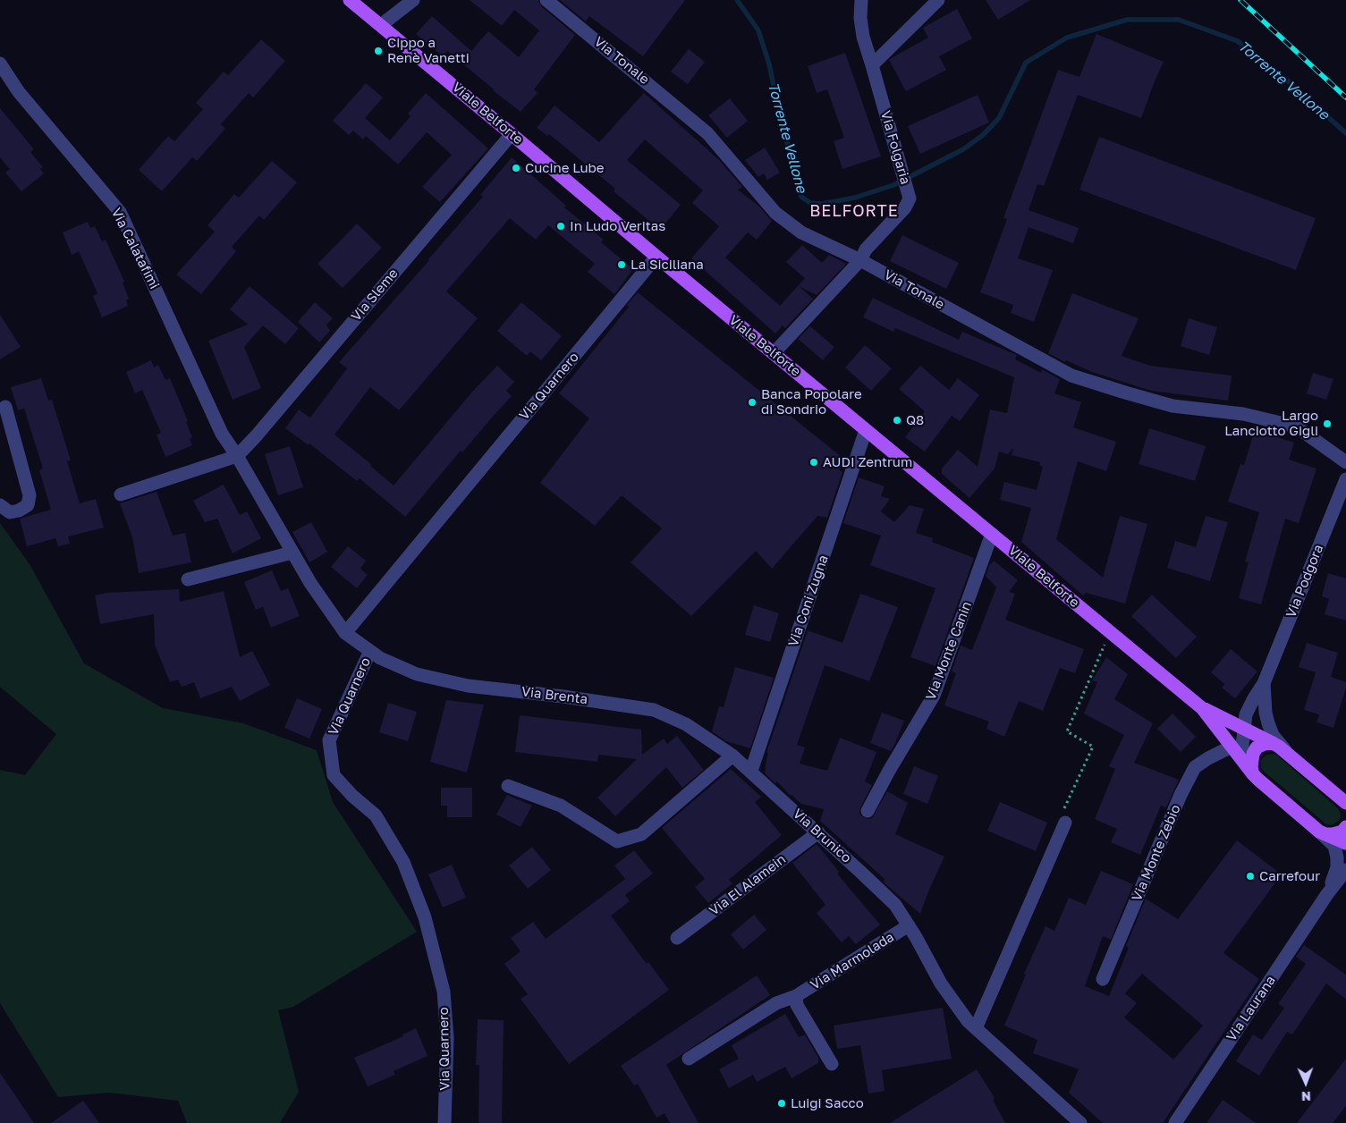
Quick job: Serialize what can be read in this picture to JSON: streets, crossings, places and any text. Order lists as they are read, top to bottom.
{
  "streets": {
    "main road": ["Viale Belforte"],
    "street": [
      "Via Tonale",
      "Via Folgaria",
      "Via Calatafimi",
      "Via Sleme",
      "Via Quarnero",
      "Via Podgora",
      "Via Coni Zugna",
      "Via Monte Canin",
      "Via Brenta",
      "Via Brunico",
      "Via Monte Zebio",
      "Via El Alamein",
      "Via Marmolada",
      "Via Laurana"
    ]
  },
  "crossings": [
    ["Via Tonale", "Via Folgaria"],
    ["Viale Belforte", "Via Folgaria"],
    ["Viale Belforte", "Via Sleme"],
    ["Viale Belforte", "Via Quarnero"],
    ["Viale Belforte", "Via Podgora"],
    ["Viale Belforte", "Via Coni Zugna"],
    ["Viale Belforte", "Via Monte Canin"],
    ["Viale Belforte", "Via Monte Zebio"],
    ["Viale Belforte", "Via Laurana"],
    ["Via Calatafimi", "Via Sleme"],
    ["Via Calatafimi", "Via Quarnero"],
    ["Via Quarnero", "Via Brenta"],
    ["Via Coni Zugna", "Via Brunico"],
    ["Via Brenta", "Via Brunico"],
    ["Via Brunico", "Via El Alamein"],
    ["Via Brunico", "Via Marmolada"]
  ],
  "districts": ["BELFORTE"],
  "water": ["Torrente Vellone"],
  "places": [
    "Cippo a Renè Vanetti",
    "Cucine Lube",
    "In Ludo Veritas",
    "La Siciliana",
    "Banca Popolare di Sondrio",
    "Q8",
    "Largo Lanciotto Gigli",
    "AUDI Zentrum",
    "Carrefour",
    "Luigi Sacco"
  ],
  "north": "bottom"
}
